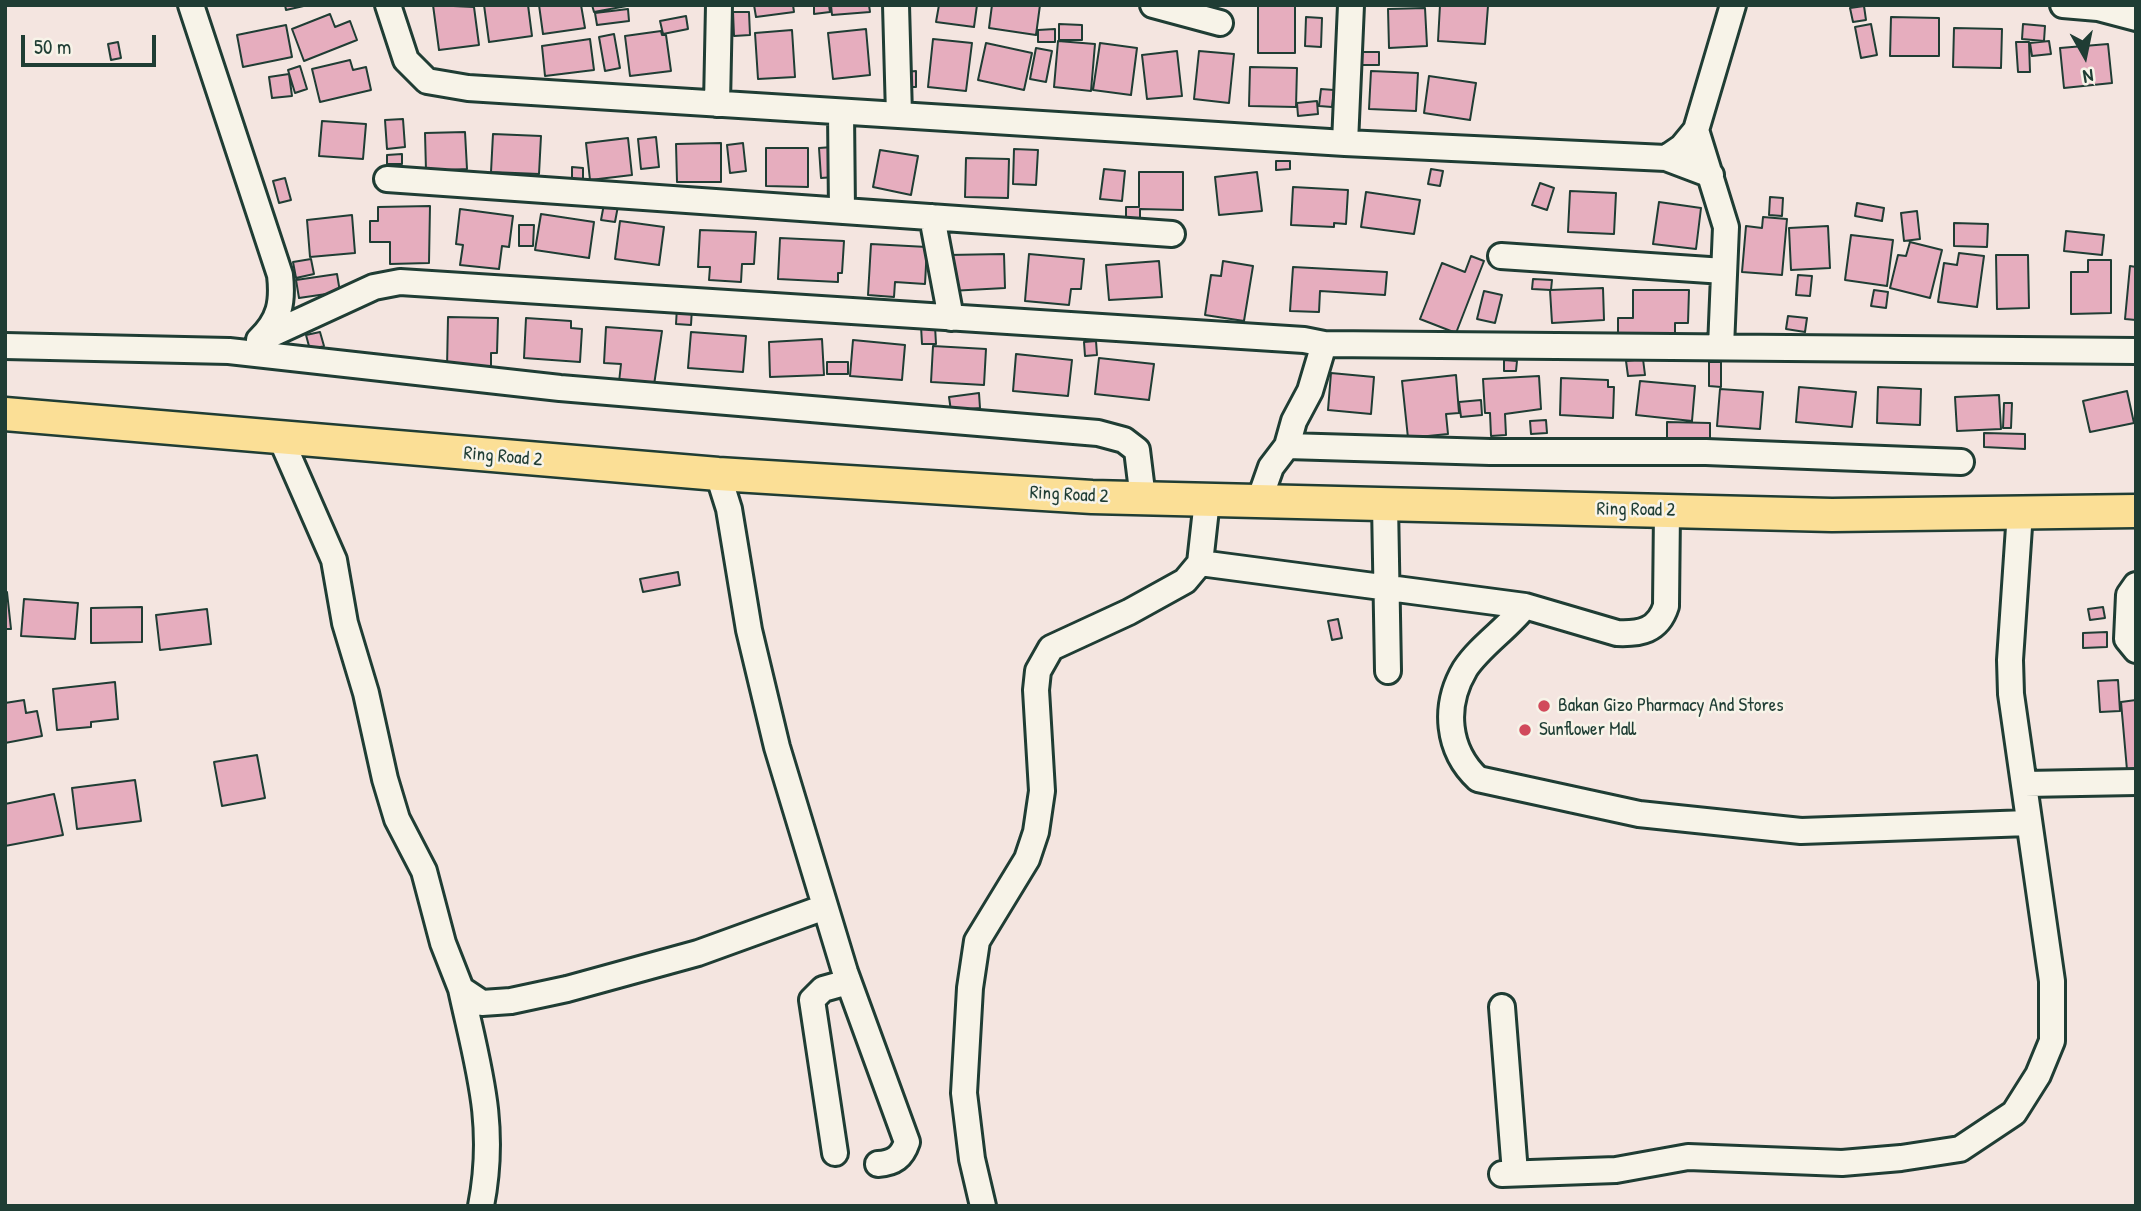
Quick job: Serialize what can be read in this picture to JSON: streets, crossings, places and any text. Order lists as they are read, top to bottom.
{
  "streets": {
    "main road": ["Ring Road 2"]
  },
  "places": ["Bakan Gizo Pharmacy And Stores", "Sunflower Mall"],
  "scale_bar": "50 m",
  "north": "bottom"
}
